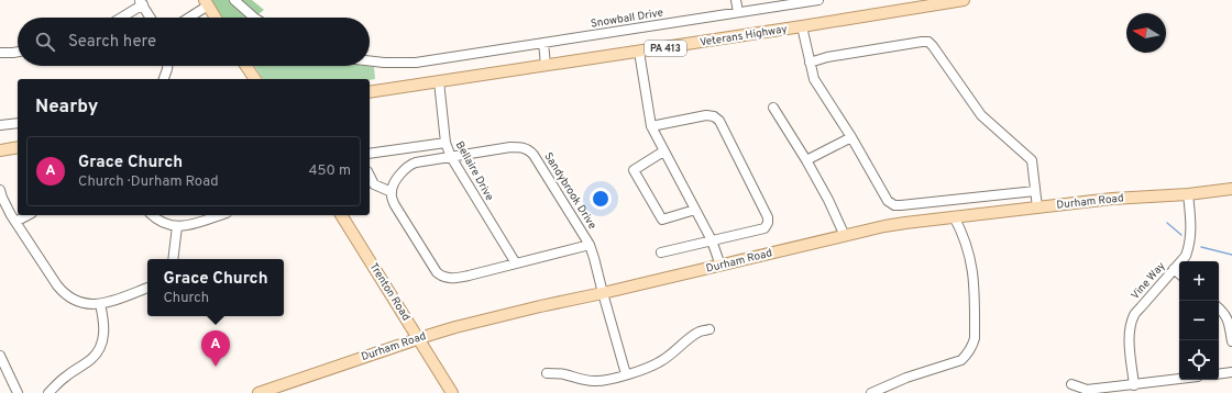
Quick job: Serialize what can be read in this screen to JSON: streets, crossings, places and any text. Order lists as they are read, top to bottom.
{
  "streets": {
    "main road": [
      "Veterans Highway",
      "PA 413",
      "Durham Road",
      "Trenton Road"
    ],
    "street": [
      "Snowball Drive",
      "Bellaire Drive",
      "Sandybrook Drive",
      "Vine Way"
    ]
  },
  "crossings": [
    ["Veterans Highway", "Bellaire Drive"],
    ["Bellaire Drive", "Sandybrook Drive"],
    ["Sandybrook Drive", "Durham Road"],
    ["Durham Road", "Vine Way"],
    ["Durham Road", "Trenton Road"]
  ],
  "north": "left",
  "page": {
    "search": "Search here",
    "heading": "Nearby",
    "list": [
      {
        "mark": "A",
        "name": "Grace Church",
        "note": "Church · Durham Road",
        "value": "450 m"
      }
    ],
    "popup": ["Grace Church", "Church"],
    "map_buttons": ["+", "−"],
    "pins": "A"
  }
}
